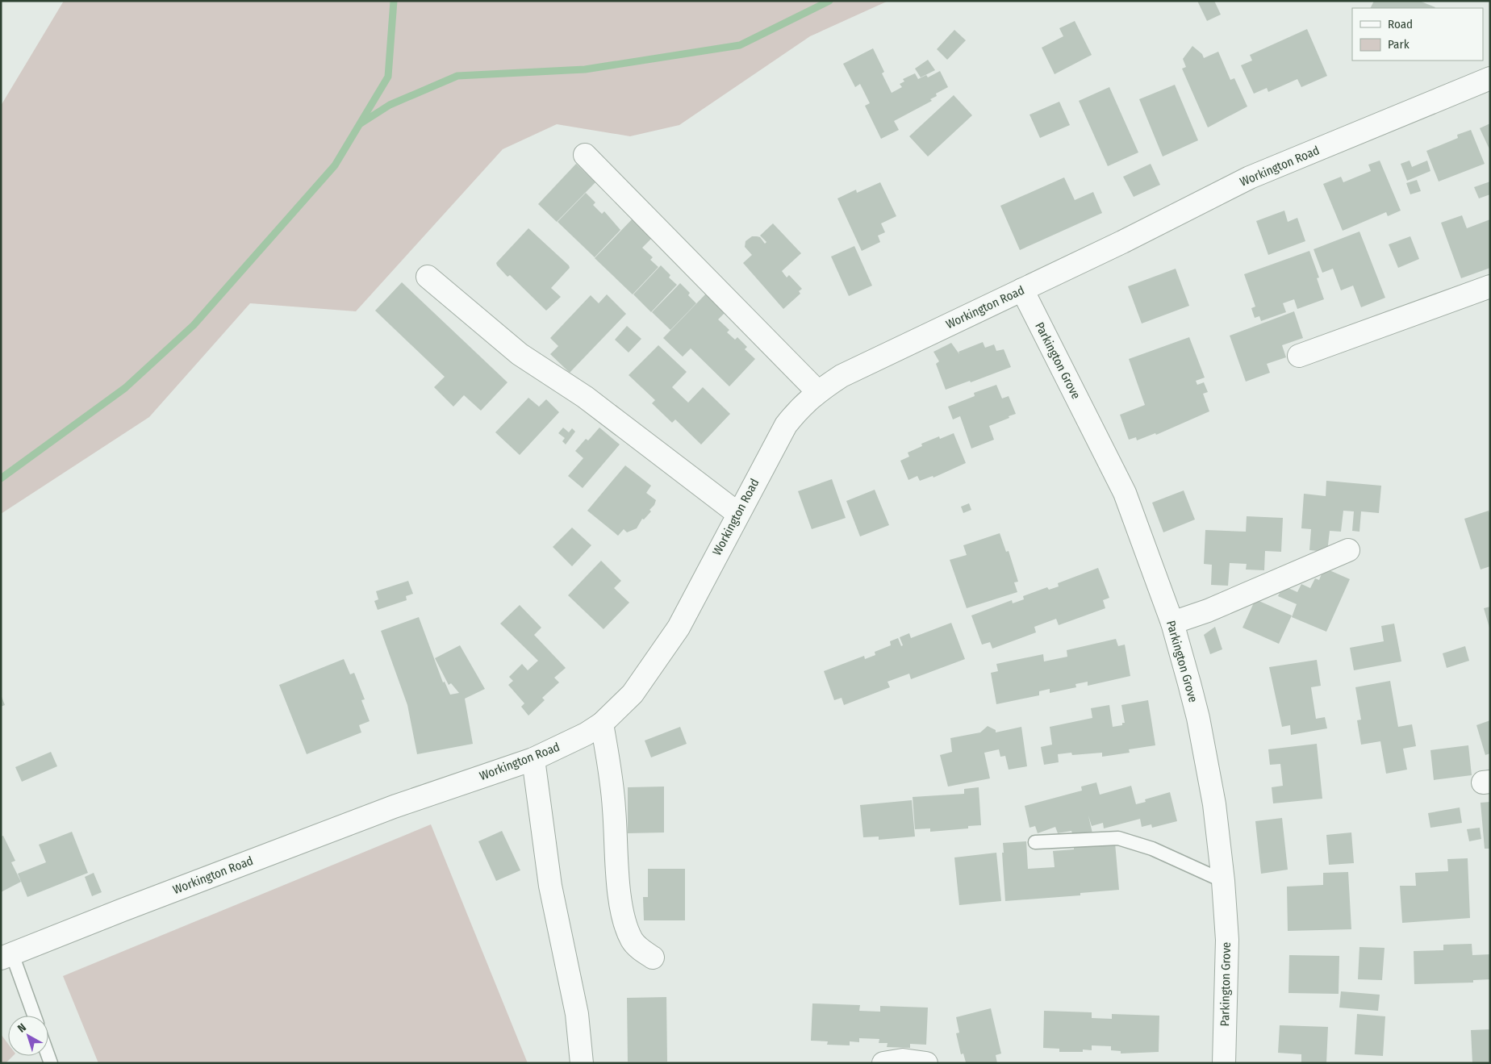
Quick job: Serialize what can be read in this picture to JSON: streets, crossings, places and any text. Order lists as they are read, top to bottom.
{
  "streets": {
    "street": ["Workington Road", "Parkington Grove"]
  },
  "crossings": [
    ["Workington Road", "Parkington Grove"]
  ],
  "legend": ["Road", "Park"],
  "north": "top left"
}
